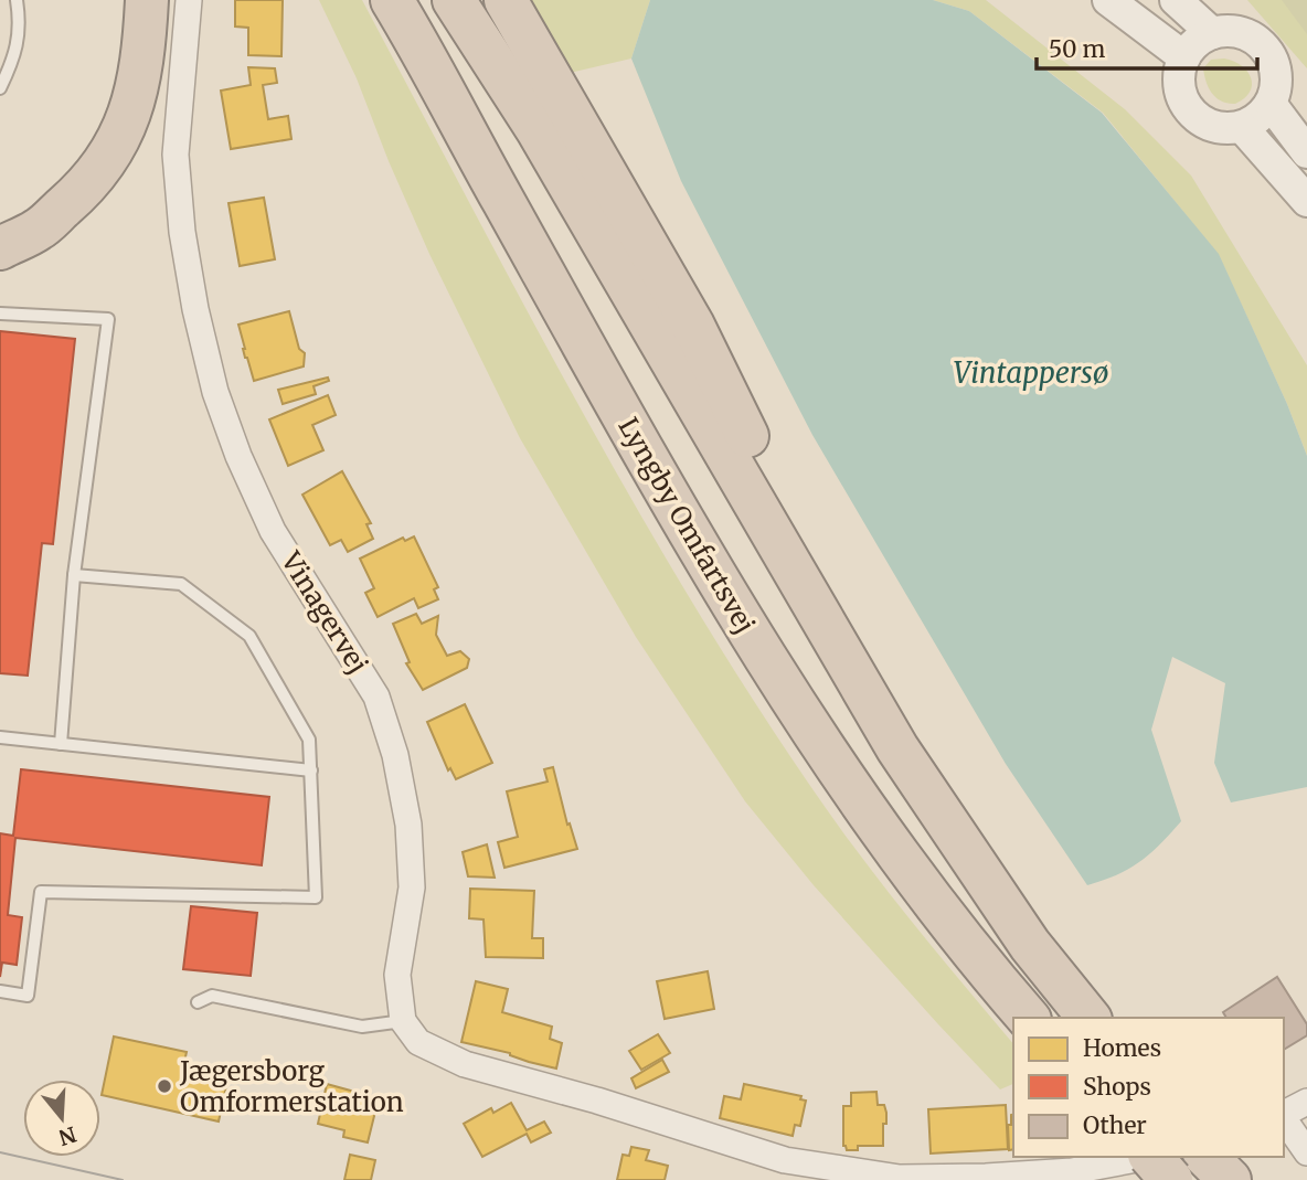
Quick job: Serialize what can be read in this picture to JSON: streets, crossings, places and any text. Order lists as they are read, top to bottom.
{
  "streets": {
    "highway": ["Lyngby Omfartsvej"],
    "street": ["Vinagervej"]
  },
  "water": ["Vintappersø"],
  "places": ["Jægersborg Omformerstation"],
  "legend": ["Homes", "Shops", "Other"],
  "scale_bar": "50 m",
  "north": "bottom"
}
